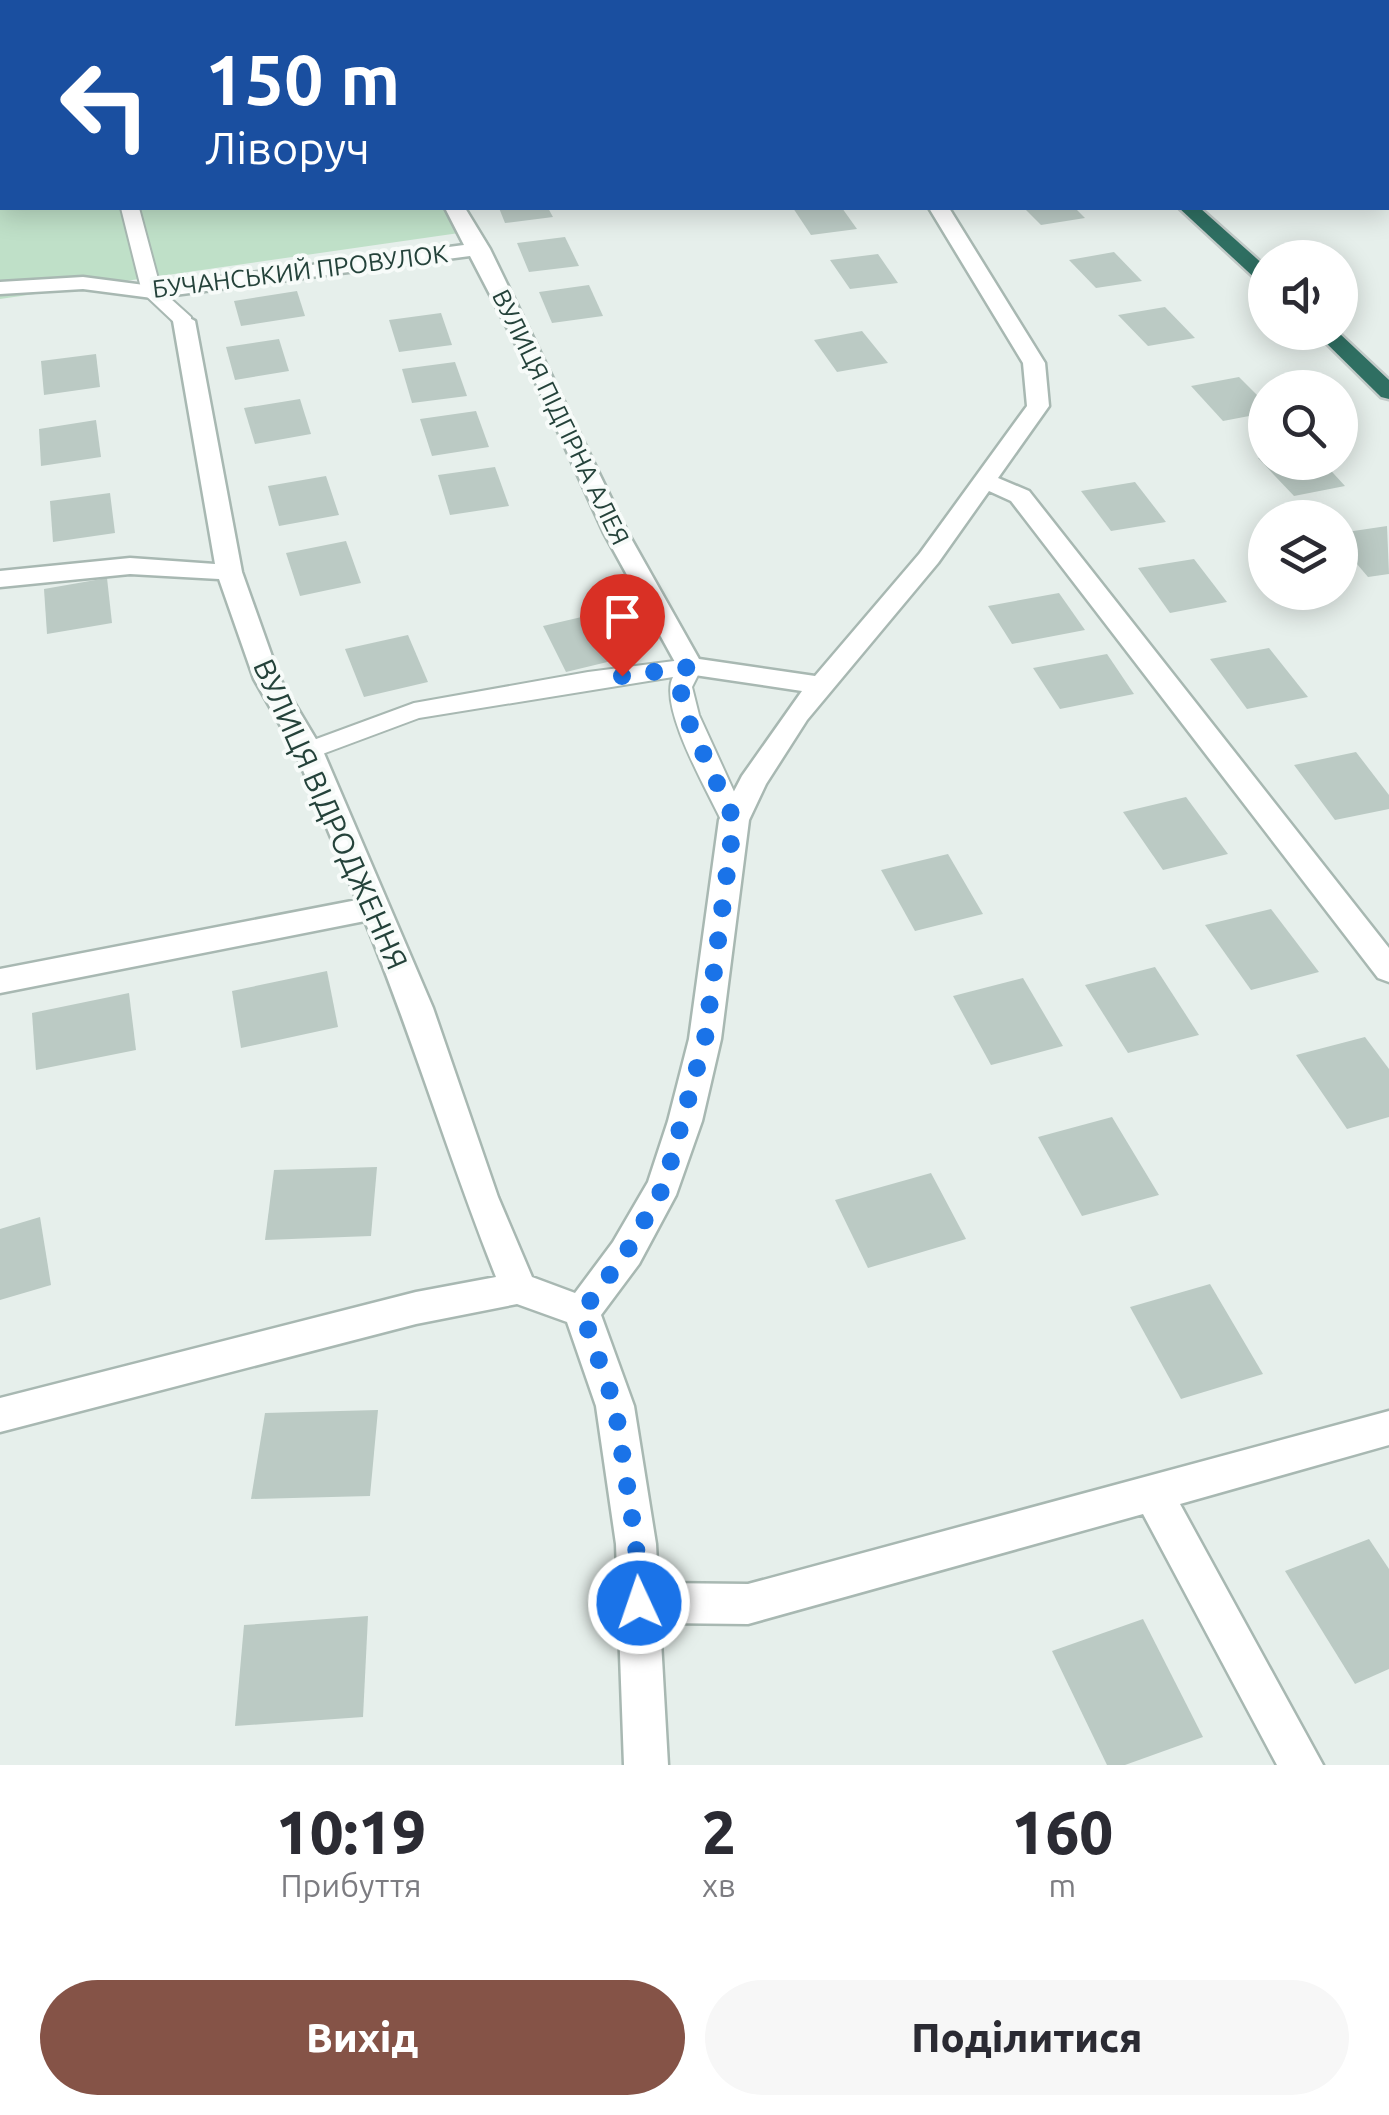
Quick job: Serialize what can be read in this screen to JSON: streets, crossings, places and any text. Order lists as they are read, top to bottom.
{
  "streets": {
    "street": ["БУЧАНСЬКИЙ ПРОВУЛОК", "ВУЛИЦЯ ПІДГІРНА АЛЕЯ", "ВУЛИЦЯ ВІДРОДЖЕННЯ"]
  },
  "crossings": [
    ["БУЧАНСЬКИЙ ПРОВУЛОК", "ВУЛИЦЯ ПІДГІРНА АЛЕЯ"]
  ],
  "page": {
    "turn": ["150 m", "Ліворуч"],
    "eta": [
      "10:19",
      "Прибуття",
      "2",
      "хв",
      "160",
      "m"
    ],
    "buttons": ["Вихід", "Поділитися"]
  }
}
